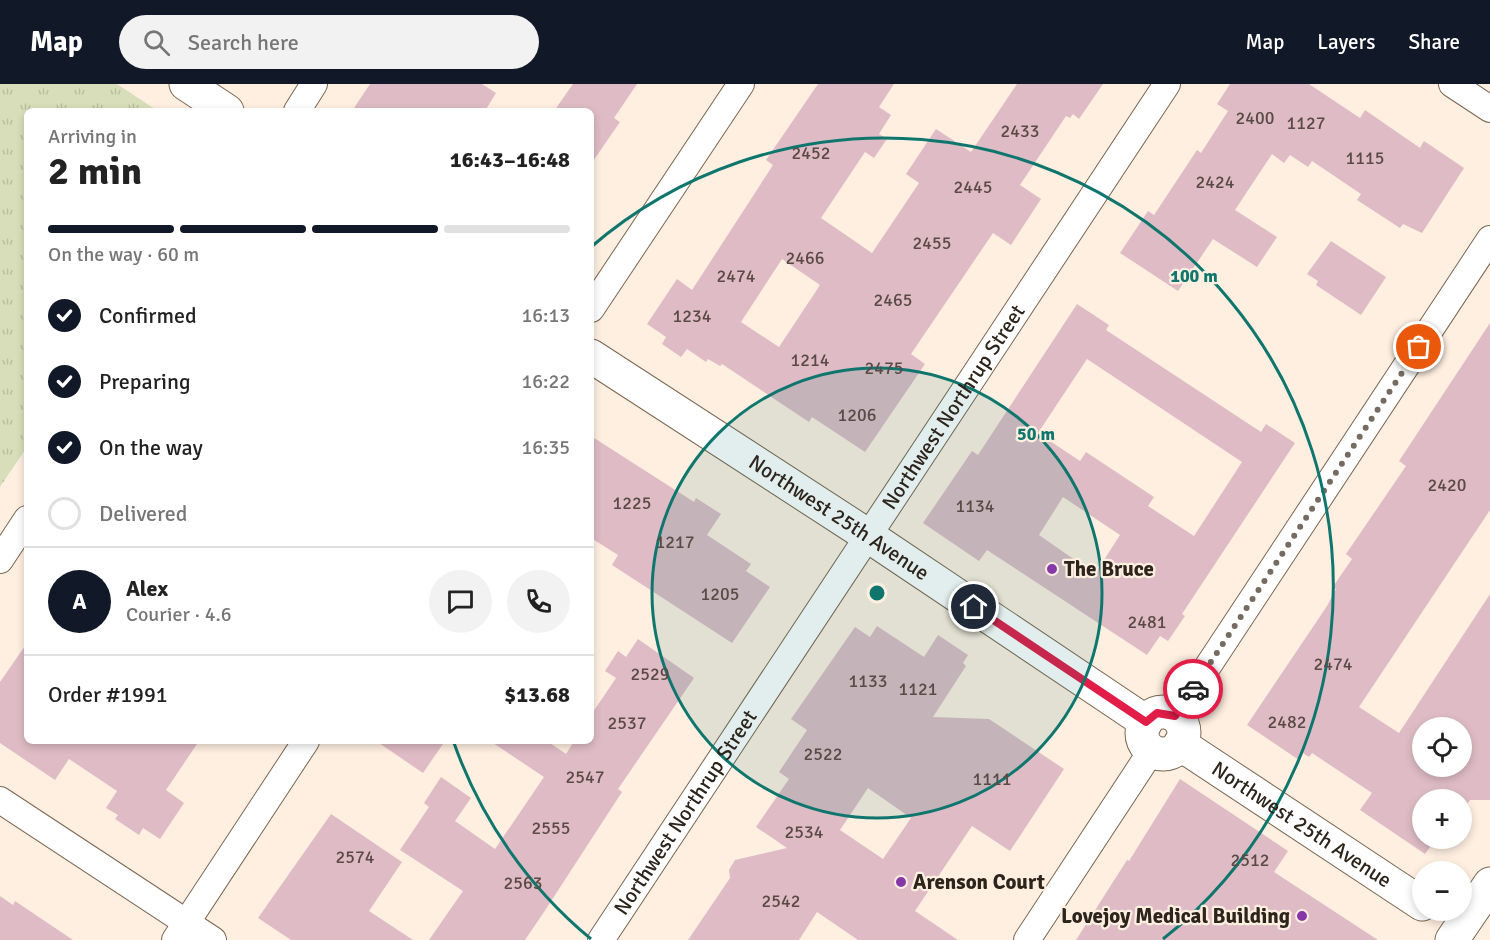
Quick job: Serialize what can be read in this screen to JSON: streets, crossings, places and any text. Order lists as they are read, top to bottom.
{
  "streets": {
    "street": ["Northwest Northrup Street", "Northwest 25th Avenue"]
  },
  "crossings": [
    ["Northwest Northrup Street", "Northwest 25th Avenue"]
  ],
  "places": ["The Bruce", "Arenson Court", "Lovejoy Medical Building"],
  "house_numbers": [
    "2400",
    "1127",
    "2433",
    "2452",
    "1115",
    "2424",
    "2445",
    "2455",
    "2466",
    "2474",
    "2465",
    "1234",
    "1214",
    "2475",
    "1206",
    "2420",
    "1225",
    "1134",
    "1217",
    "1205",
    "2481",
    "2474",
    "2529",
    "1133",
    "1121",
    "2482",
    "2537",
    "2522",
    "2547",
    "1111",
    "2555",
    "2534",
    "2574",
    "2512",
    "2563",
    "2542"
  ],
  "page": {
    "header": "Map",
    "search": "Search here",
    "nav": ["Map", "Layers", "Share"],
    "heading": ["2 min", "Arriving in", "16:43–16:48"],
    "panel": [
      "Alex",
      "Courier · 4.6",
      "Order #1991",
      "$13.68"
    ],
    "bar": "On the way · 60 m",
    "list": [
      ["Confirmed", "16:13"],
      ["Preparing", "16:22"],
      ["On the way", "16:35"],
      "Delivered"
    ],
    "round": "A",
    "map_buttons": ["+", "−"]
  },
  "rings": ["100 m", "50 m"]
}
